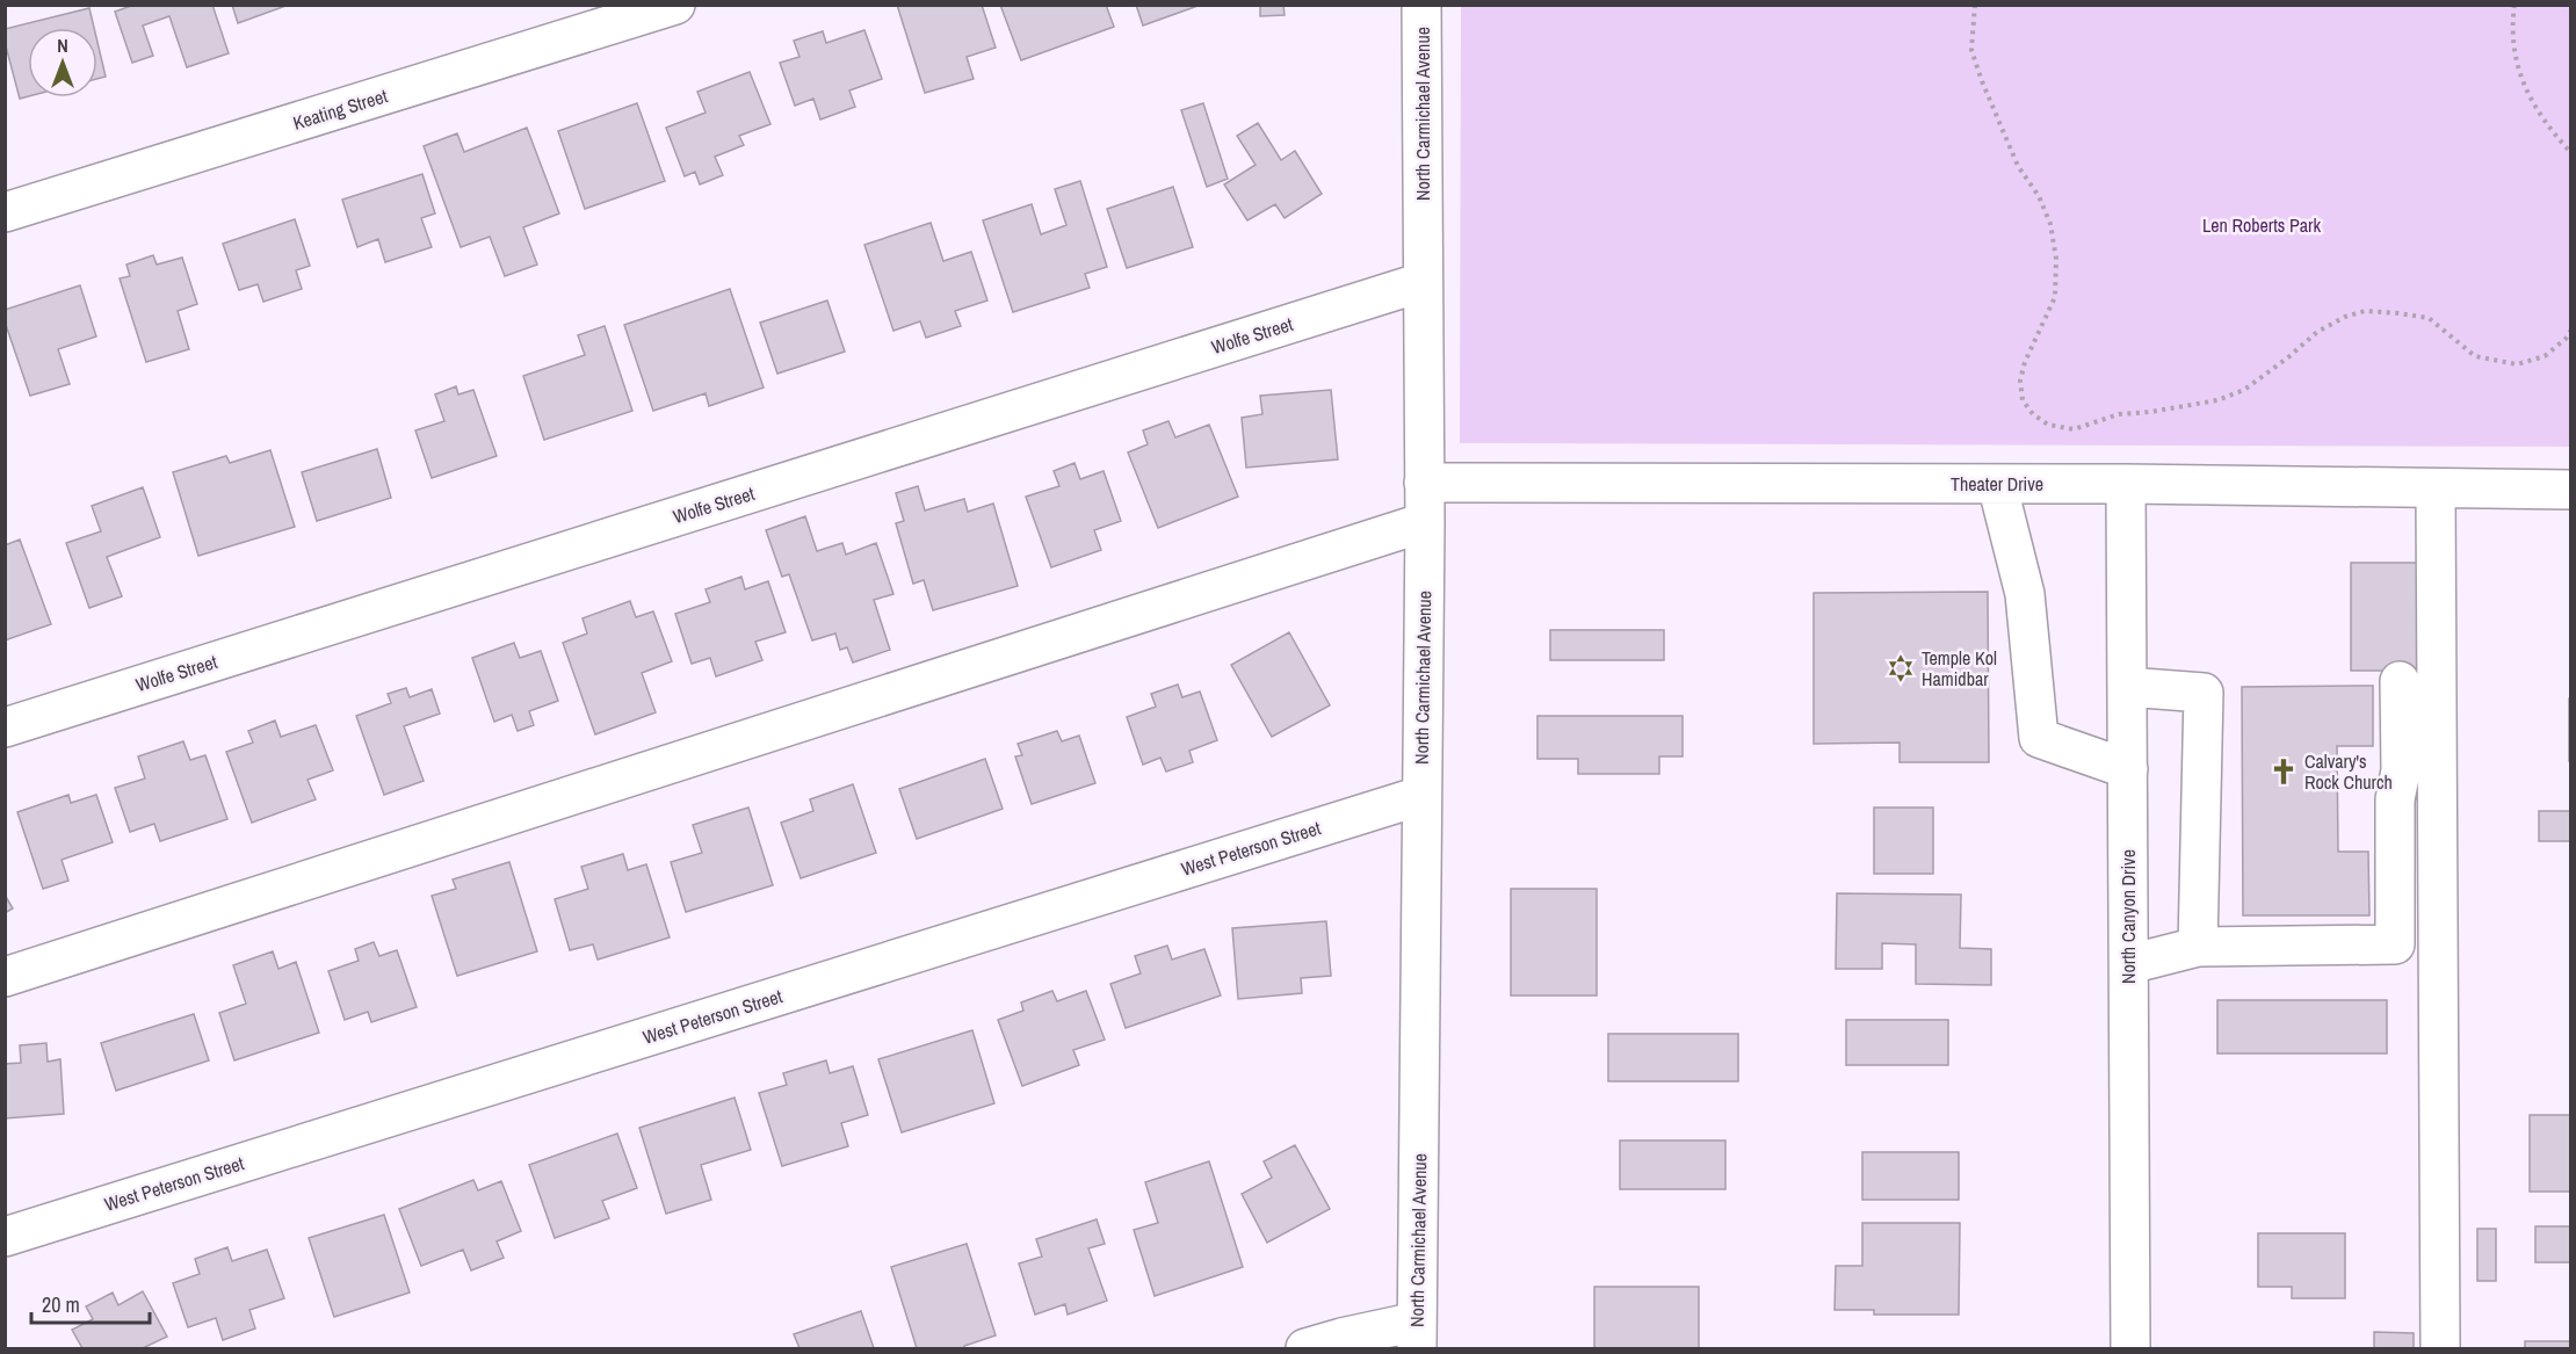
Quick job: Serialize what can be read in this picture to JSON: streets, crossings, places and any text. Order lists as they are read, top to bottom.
{
  "streets": {
    "street": [
      "Keating Street",
      "North Carmichael Avenue",
      "Wolfe Street",
      "Theater Drive",
      "West Peterson Street",
      "North Canyon Drive"
    ]
  },
  "crossings": [
    ["North Carmichael Avenue", "Wolfe Street"],
    ["North Carmichael Avenue", "Theater Drive"],
    ["North Carmichael Avenue", "West Peterson Street"],
    ["Theater Drive", "North Canyon Drive"]
  ],
  "parks": ["Len Roberts Park"],
  "places": {
    "synagogue": ["Temple Kol Hamidbar"],
    "church": ["Calvary's Rock Church"]
  },
  "scale_bar": "20 m",
  "north": "top"
}
